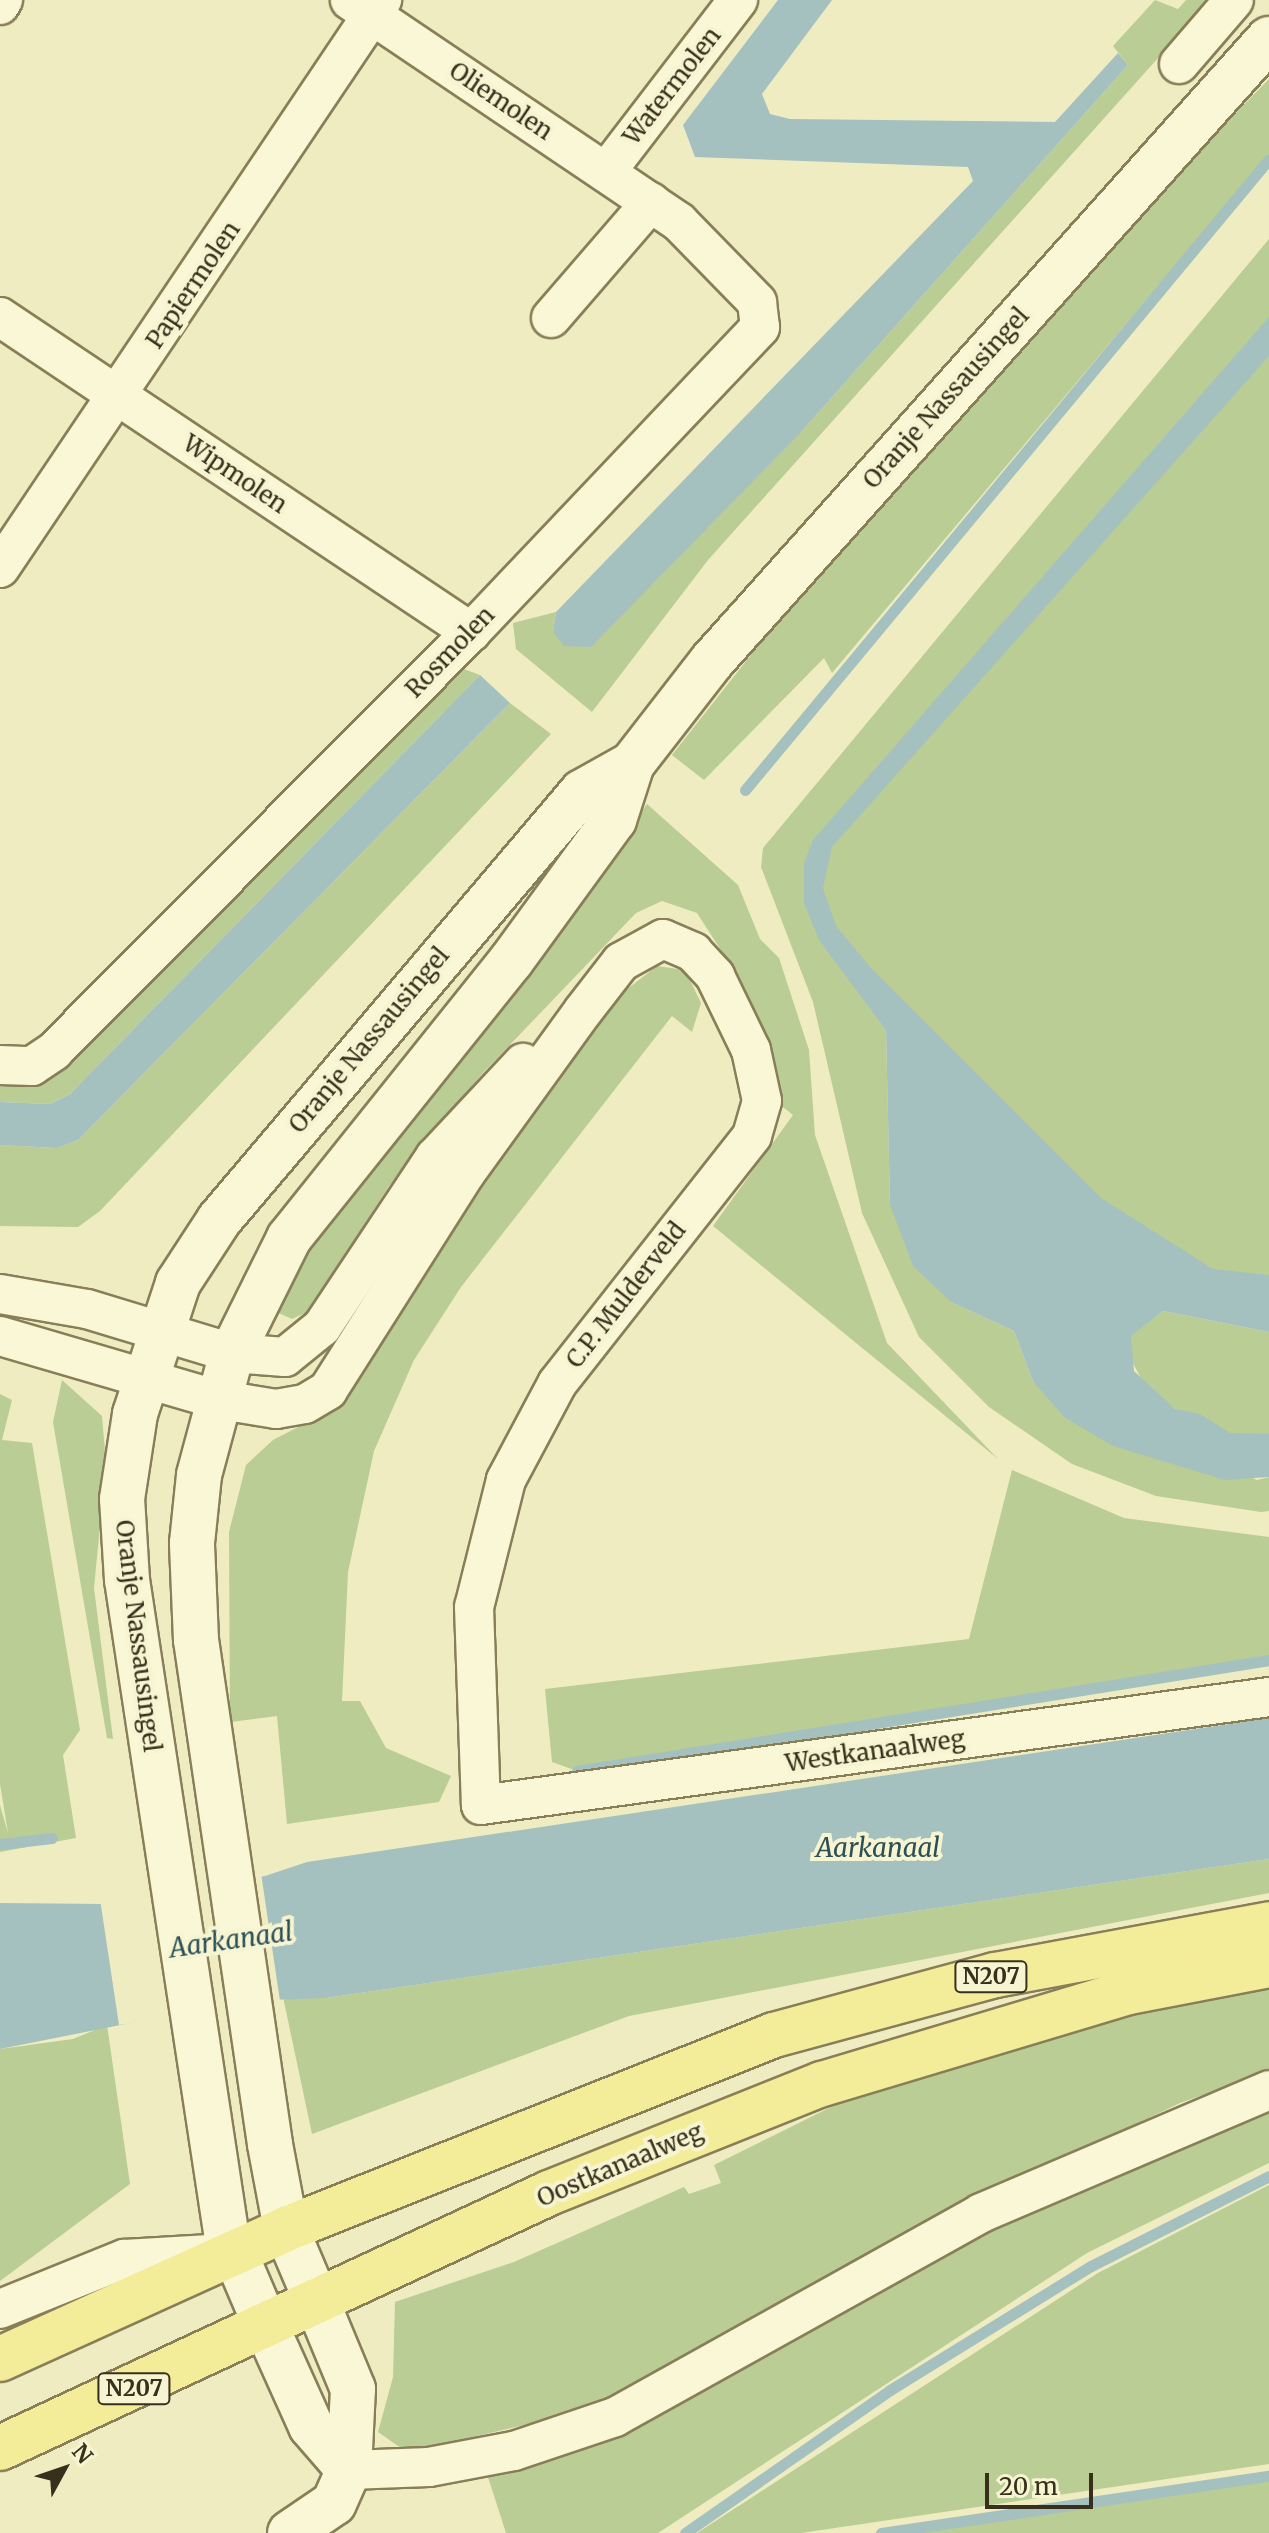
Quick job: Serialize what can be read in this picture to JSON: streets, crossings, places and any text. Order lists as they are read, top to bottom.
{
  "streets": {
    "main road": ["Oranje Nassausingel", "N207", "Oostkanaalweg"],
    "street": [
      "Watermolen",
      "Oliemolen",
      "Papiermolen",
      "Wipmolen",
      "Rosmolen",
      "C.P. Mulderveld",
      "Westkanaalweg"
    ]
  },
  "crossings": [
    ["Watermolen", "Oliemolen"],
    ["Oliemolen", "Papiermolen"],
    ["Oliemolen", "Rosmolen"],
    ["Papiermolen", "Wipmolen"],
    ["Oranje Nassausingel", "C.P. Mulderveld"],
    ["Oranje Nassausingel", "N207"],
    ["Oranje Nassausingel", "Oostkanaalweg"],
    ["Wipmolen", "Rosmolen"],
    ["C.P. Mulderveld", "Westkanaalweg"]
  ],
  "water": ["Aarkanaal"],
  "scale_bar": "20 m",
  "north": "top right"
}
